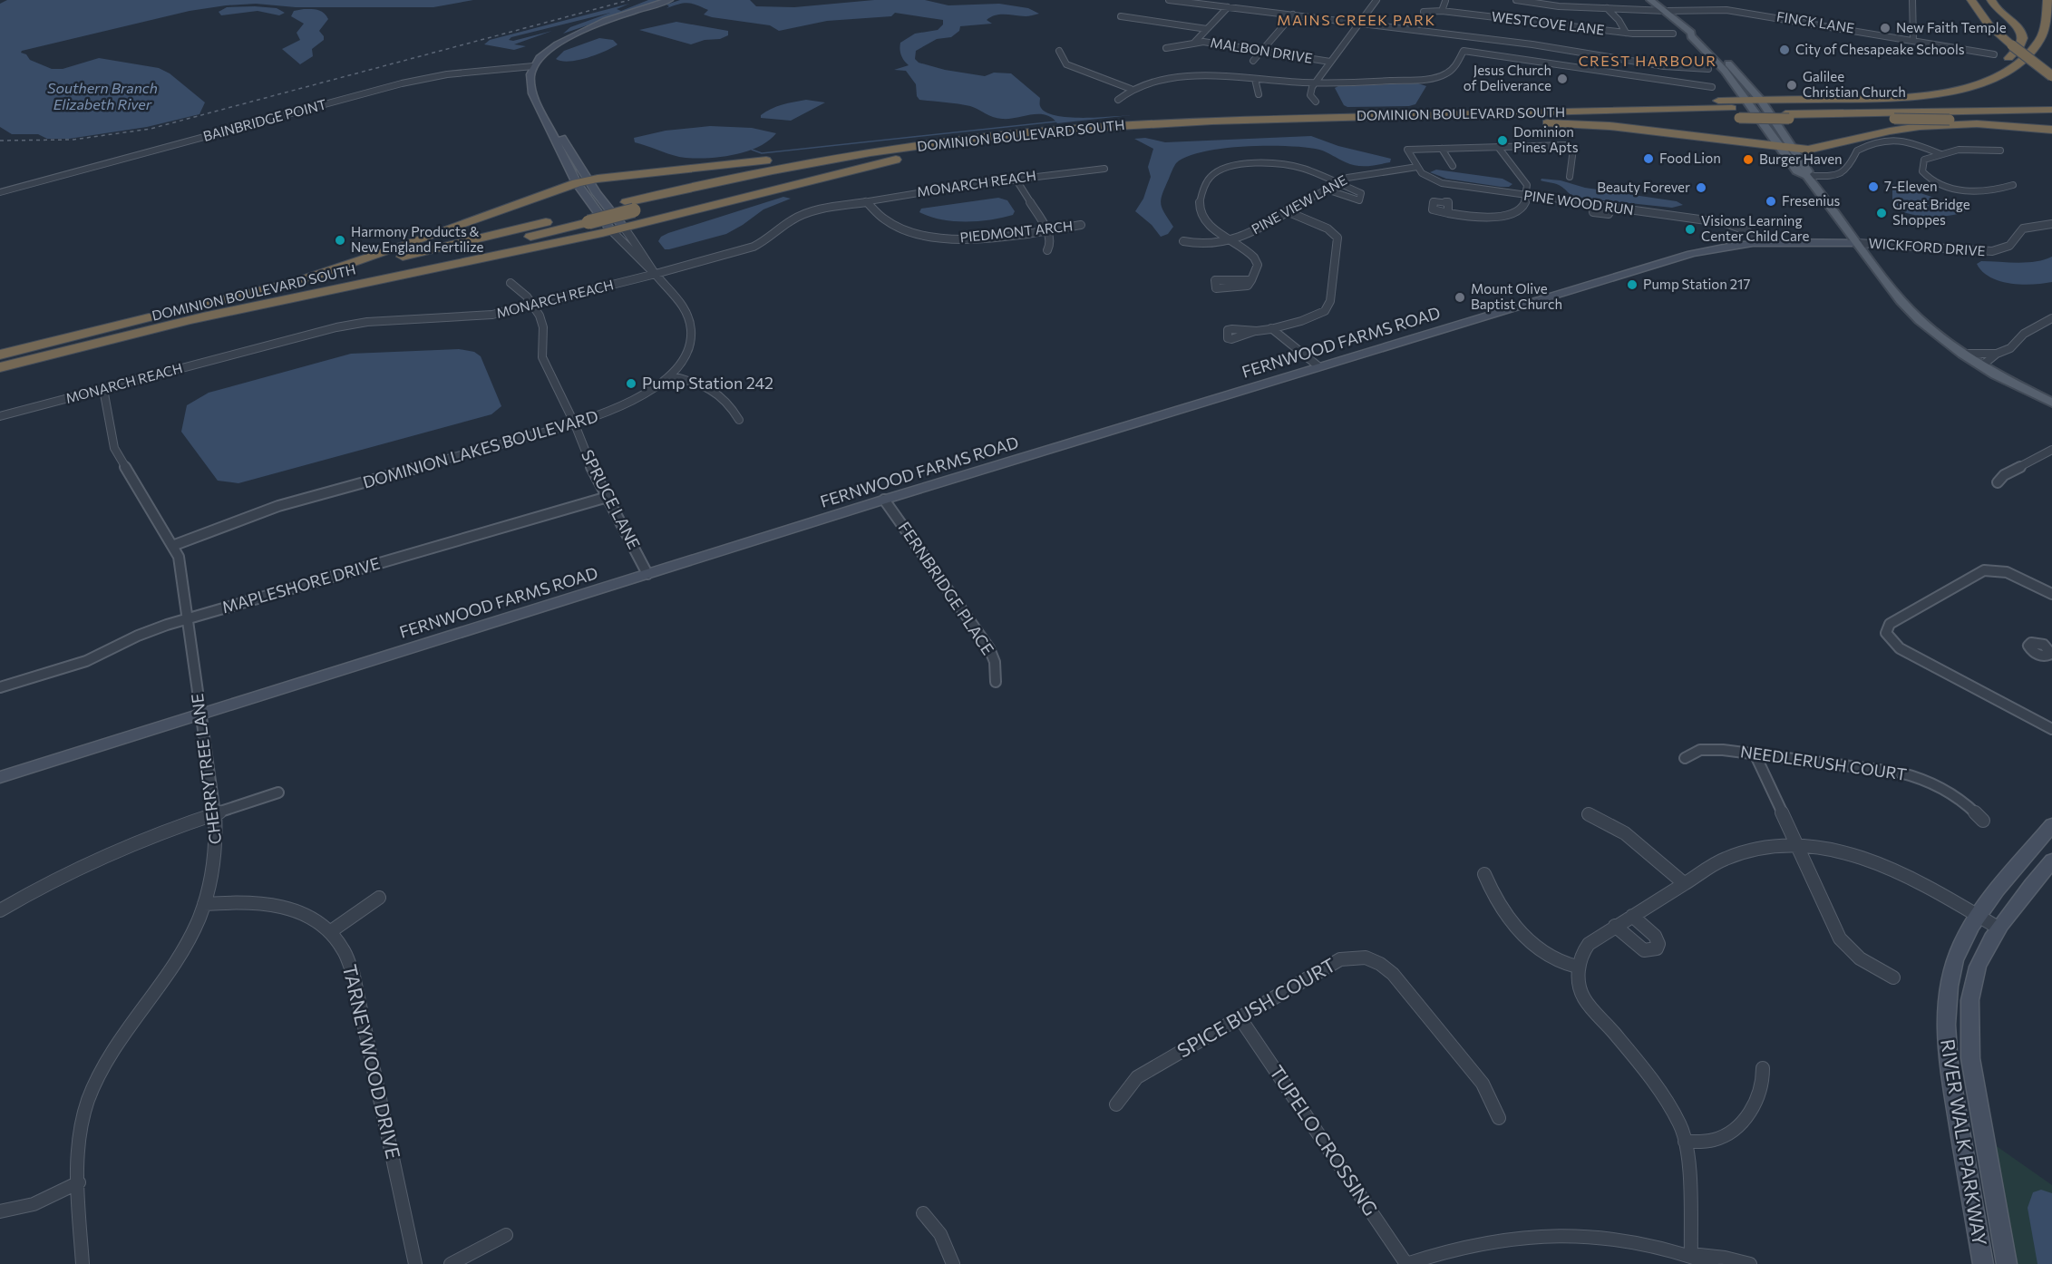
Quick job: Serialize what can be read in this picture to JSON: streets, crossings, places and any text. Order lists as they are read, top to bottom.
{
  "streets": {
    "highway": ["DOMINION BOULEVARD SOUTH"],
    "street": [
      "FINCK LANE",
      "WESTCOVE LANE",
      "MALBON DRIVE",
      "BAINBRIDGE POINT",
      "MONARCH REACH",
      "PINE WOOD RUN",
      "PINE VIEW LANE",
      "PIEDMONT ARCH",
      "WICKFORD DRIVE",
      "FERNWOOD FARMS ROAD",
      "DOMINION LAKES BOULEVARD",
      "SPRUCE LANE",
      "MAPLESHORE DRIVE",
      "FERNBRIDGE PLACE",
      "NEEDLERUSH COURT",
      "CHERRYTREE LANE",
      "SPICE BUSH COURT",
      "TARNEYWOOD DRIVE",
      "TUPELO CROSSING",
      "RIVER WALK PARKWAY"
    ]
  },
  "crossings": [
    ["MONARCH REACH", "PIEDMONT ARCH"],
    ["MONARCH REACH", "DOMINION LAKES BOULEVARD"],
    ["MONARCH REACH", "SPRUCE LANE"],
    ["MONARCH REACH", "CHERRYTREE LANE"],
    ["PINE WOOD RUN", "PINE VIEW LANE"],
    ["PINE WOOD RUN", "FERNWOOD FARMS ROAD"],
    ["WICKFORD DRIVE", "FERNWOOD FARMS ROAD"],
    ["FERNWOOD FARMS ROAD", "SPRUCE LANE"],
    ["FERNWOOD FARMS ROAD", "FERNBRIDGE PLACE"],
    ["FERNWOOD FARMS ROAD", "CHERRYTREE LANE"],
    ["DOMINION LAKES BOULEVARD", "SPRUCE LANE"],
    ["DOMINION LAKES BOULEVARD", "CHERRYTREE LANE"],
    ["SPRUCE LANE", "MAPLESHORE DRIVE"],
    ["MAPLESHORE DRIVE", "CHERRYTREE LANE"],
    ["CHERRYTREE LANE", "TARNEYWOOD DRIVE"],
    ["SPICE BUSH COURT", "TUPELO CROSSING"]
  ],
  "districts": ["MAINS CREEK PARK", "CREST HARBOUR"],
  "water": ["Southern Branch Elizabeth River"],
  "places": [
    "New Faith Temple",
    "City of Chesapeake Schools",
    "Jesus Church of Deliverance",
    "Galilee Christian Church",
    "Dominion Pines Apts",
    "Food Lion",
    "Burger Haven",
    "7-Eleven",
    "Beauty Forever",
    "Fresenius",
    "Great Bridge Shoppes",
    "Visions Learning Center Child Care",
    "Harmony Products & New England Fertilize",
    "Pump Station 217",
    "Mount Olive Baptist Church",
    "Pump Station 242"
  ]
}
